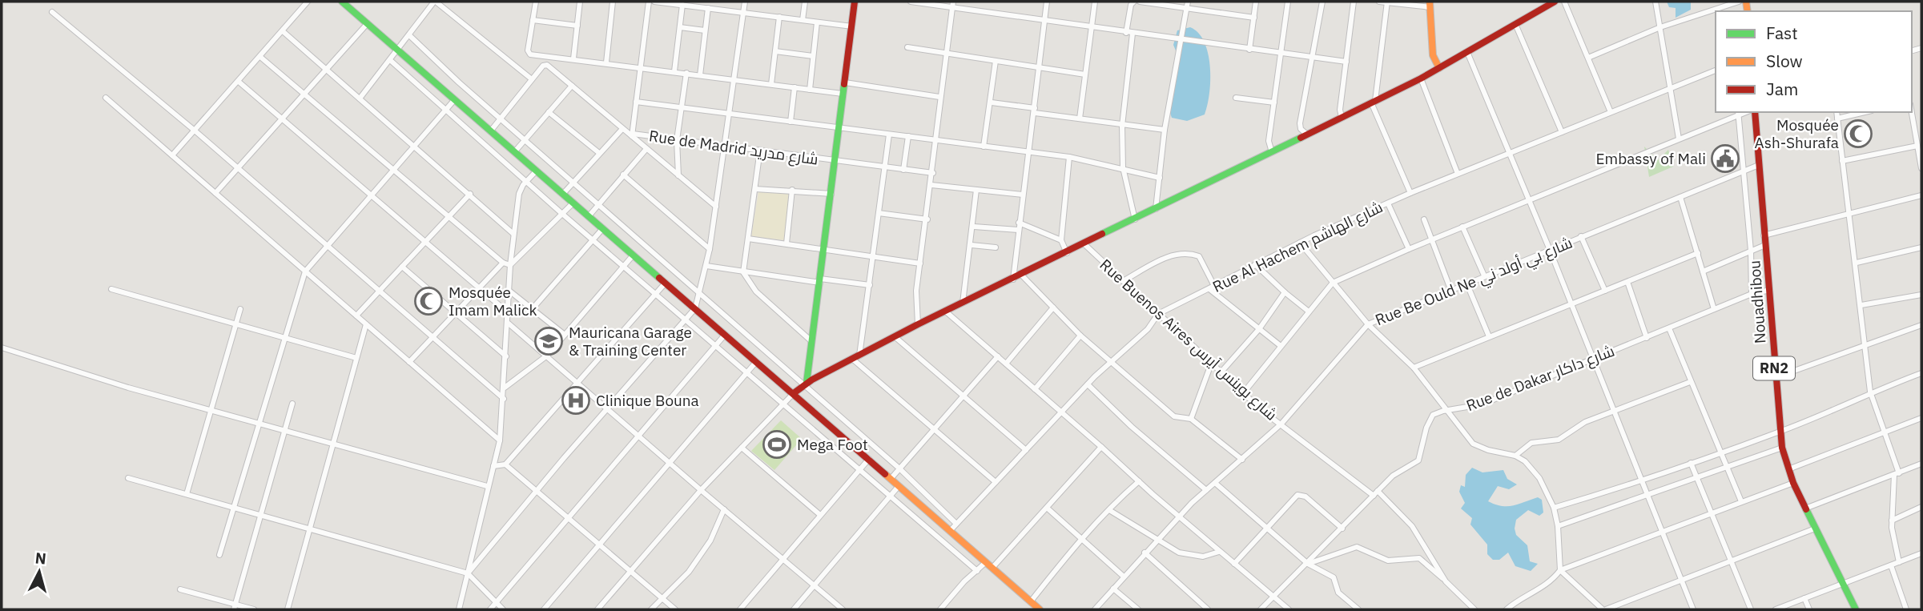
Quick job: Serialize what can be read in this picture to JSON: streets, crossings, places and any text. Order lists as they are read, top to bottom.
{
  "streets": {
    "main road": ["Nouadhibou", "RN2"],
    "street": [
      "Rue de Madrid شارع مدريد",
      "Rue Al Hachem شارع الهاشم",
      "Rue Be Ould Ne شارع بي أولد ني",
      "Rue Buenos Aires شارع بوينس آيرس",
      "Rue de Dakar شارع داكار"
    ]
  },
  "crossings": [
    ["Rue Al Hachem شارع الهاشم", "Rue Buenos Aires شارع بوينس آيرس"],
    ["Rue Be Ould Ne شارع بي أولد ني", "Nouadhibou"],
    ["Rue Be Ould Ne شارع بي أولد ني", "Rue Buenos Aires شارع بوينس آيرس"],
    ["Nouadhibou", "Rue de Dakar شارع داكار"],
    ["Rue Buenos Aires شارع بوينس آيرس", "Rue de Dakar شارع داكار"]
  ],
  "places": {
    "mosque": ["Mosquée Ash-Shurafa", "Mosquée Imam Malick"],
    "public building": ["Embassy of Mali"],
    "school or university": ["Mauricana Garage & Training Center"],
    "hospital": ["Clinique Bouna"],
    "sports": ["Mega Foot"]
  },
  "legend": ["Fast", "Slow", "Jam"],
  "north": "top"
}
